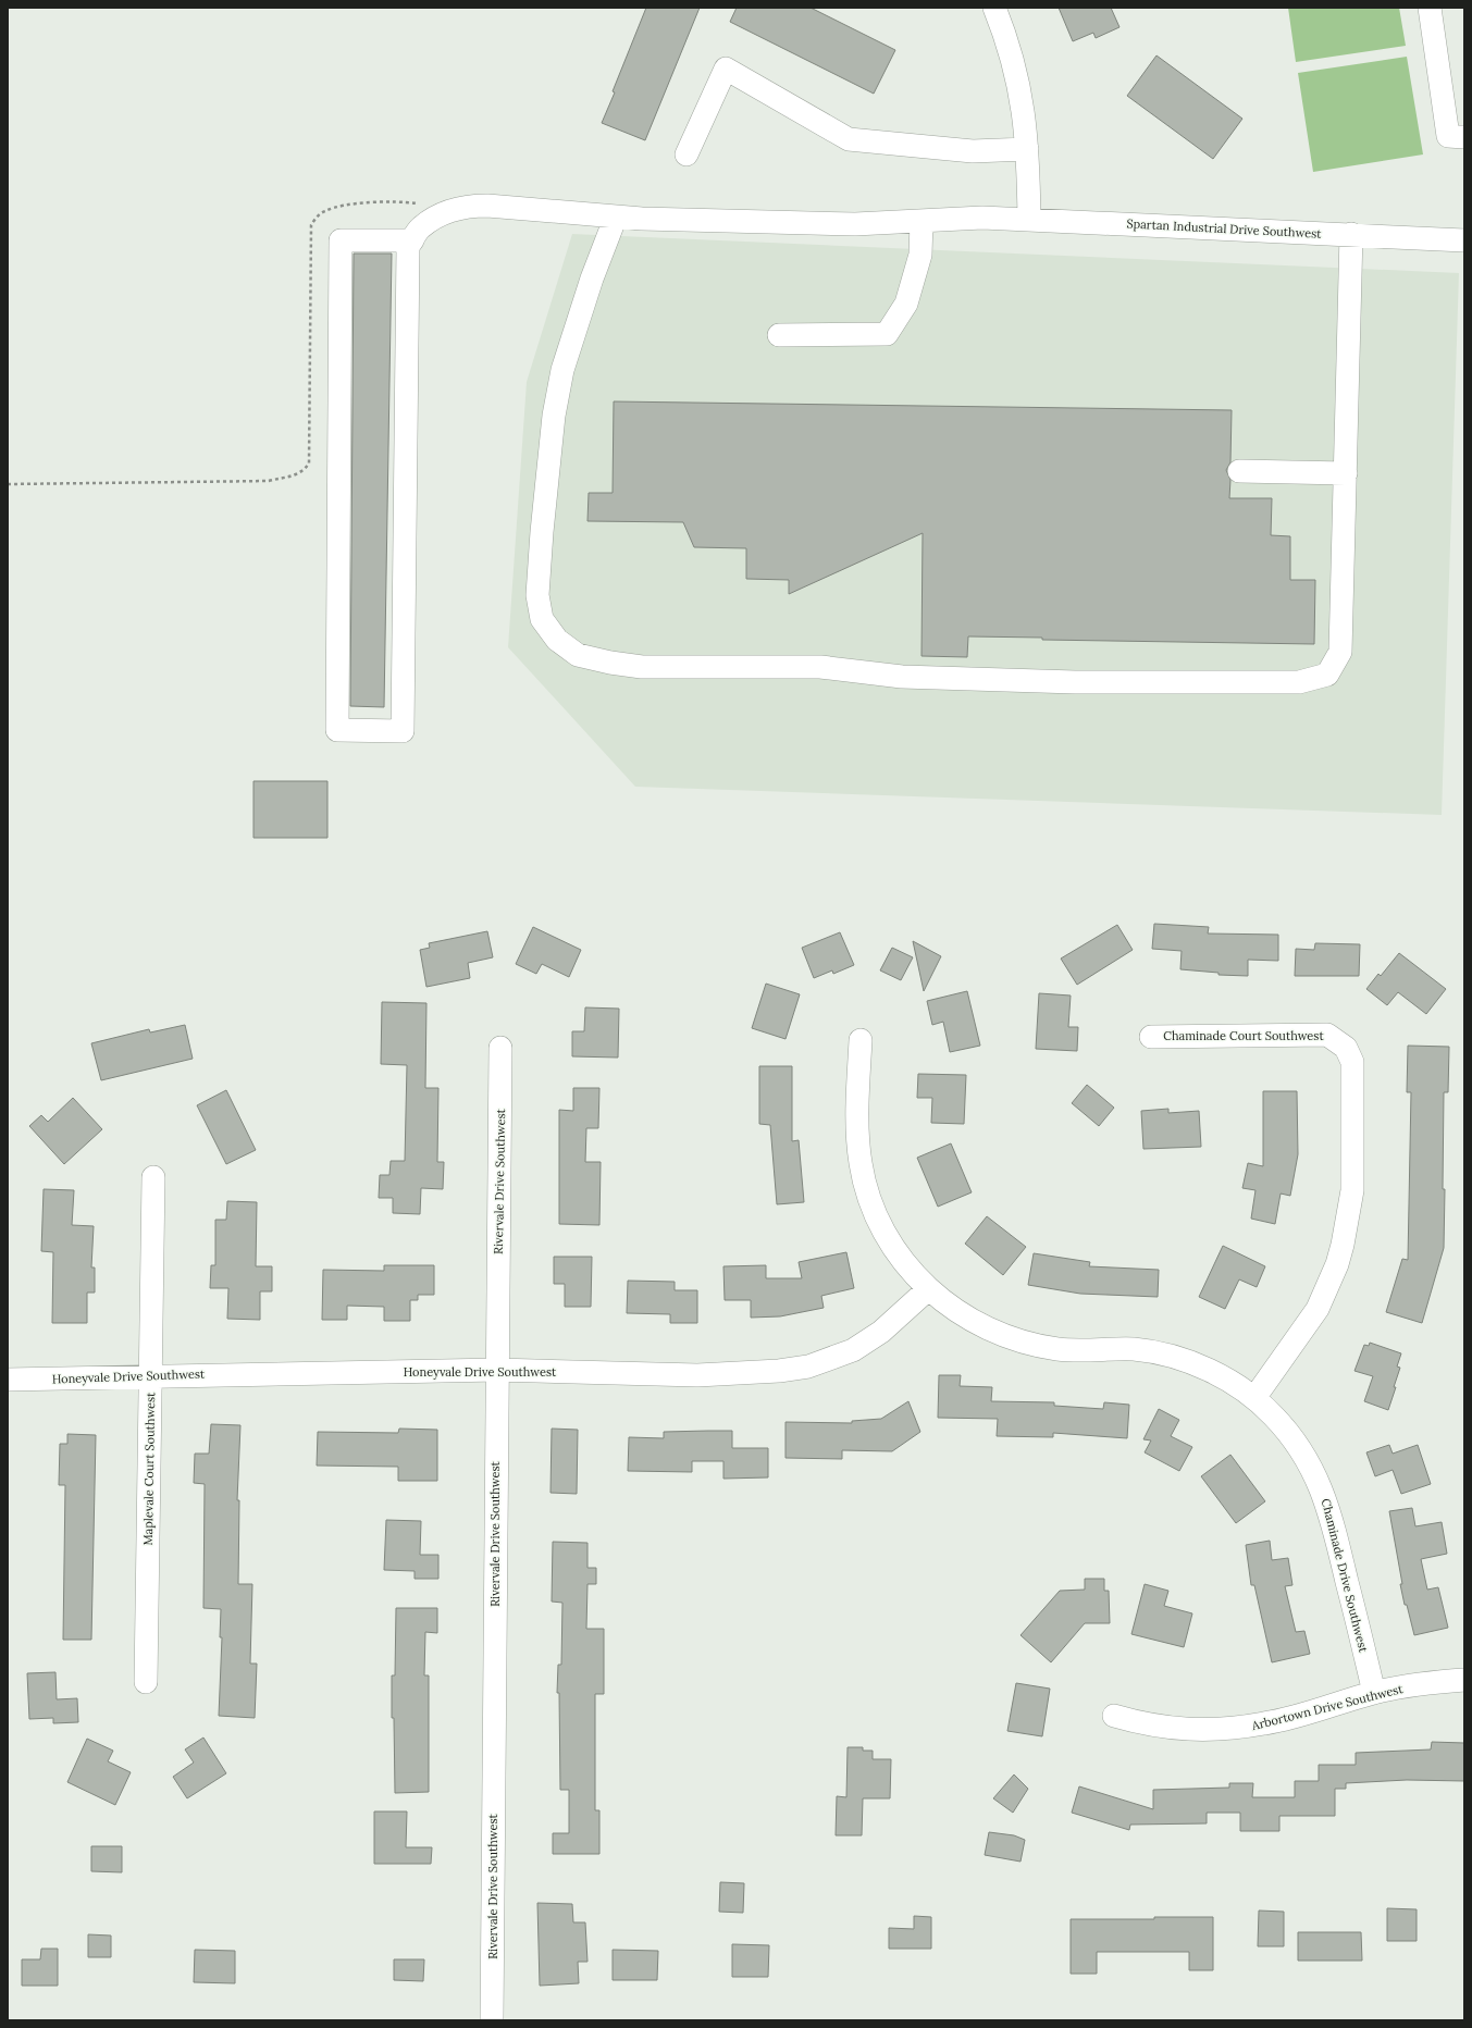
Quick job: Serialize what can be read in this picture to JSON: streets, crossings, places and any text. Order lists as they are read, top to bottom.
{
  "streets": {
    "street": [
      "Spartan Industrial Drive Southwest",
      "Chaminade Court Southwest",
      "Rivervale Drive Southwest",
      "Honeyvale Drive Southwest",
      "Maplevale Court Southwest",
      "Chaminade Drive Southwest",
      "Arbortown Drive Southwest"
    ]
  },
  "crossings": [
    ["Chaminade Court Southwest", "Chaminade Drive Southwest"],
    ["Rivervale Drive Southwest", "Honeyvale Drive Southwest"],
    ["Honeyvale Drive Southwest", "Maplevale Court Southwest"],
    ["Honeyvale Drive Southwest", "Chaminade Drive Southwest"],
    ["Chaminade Drive Southwest", "Arbortown Drive Southwest"]
  ]
}
